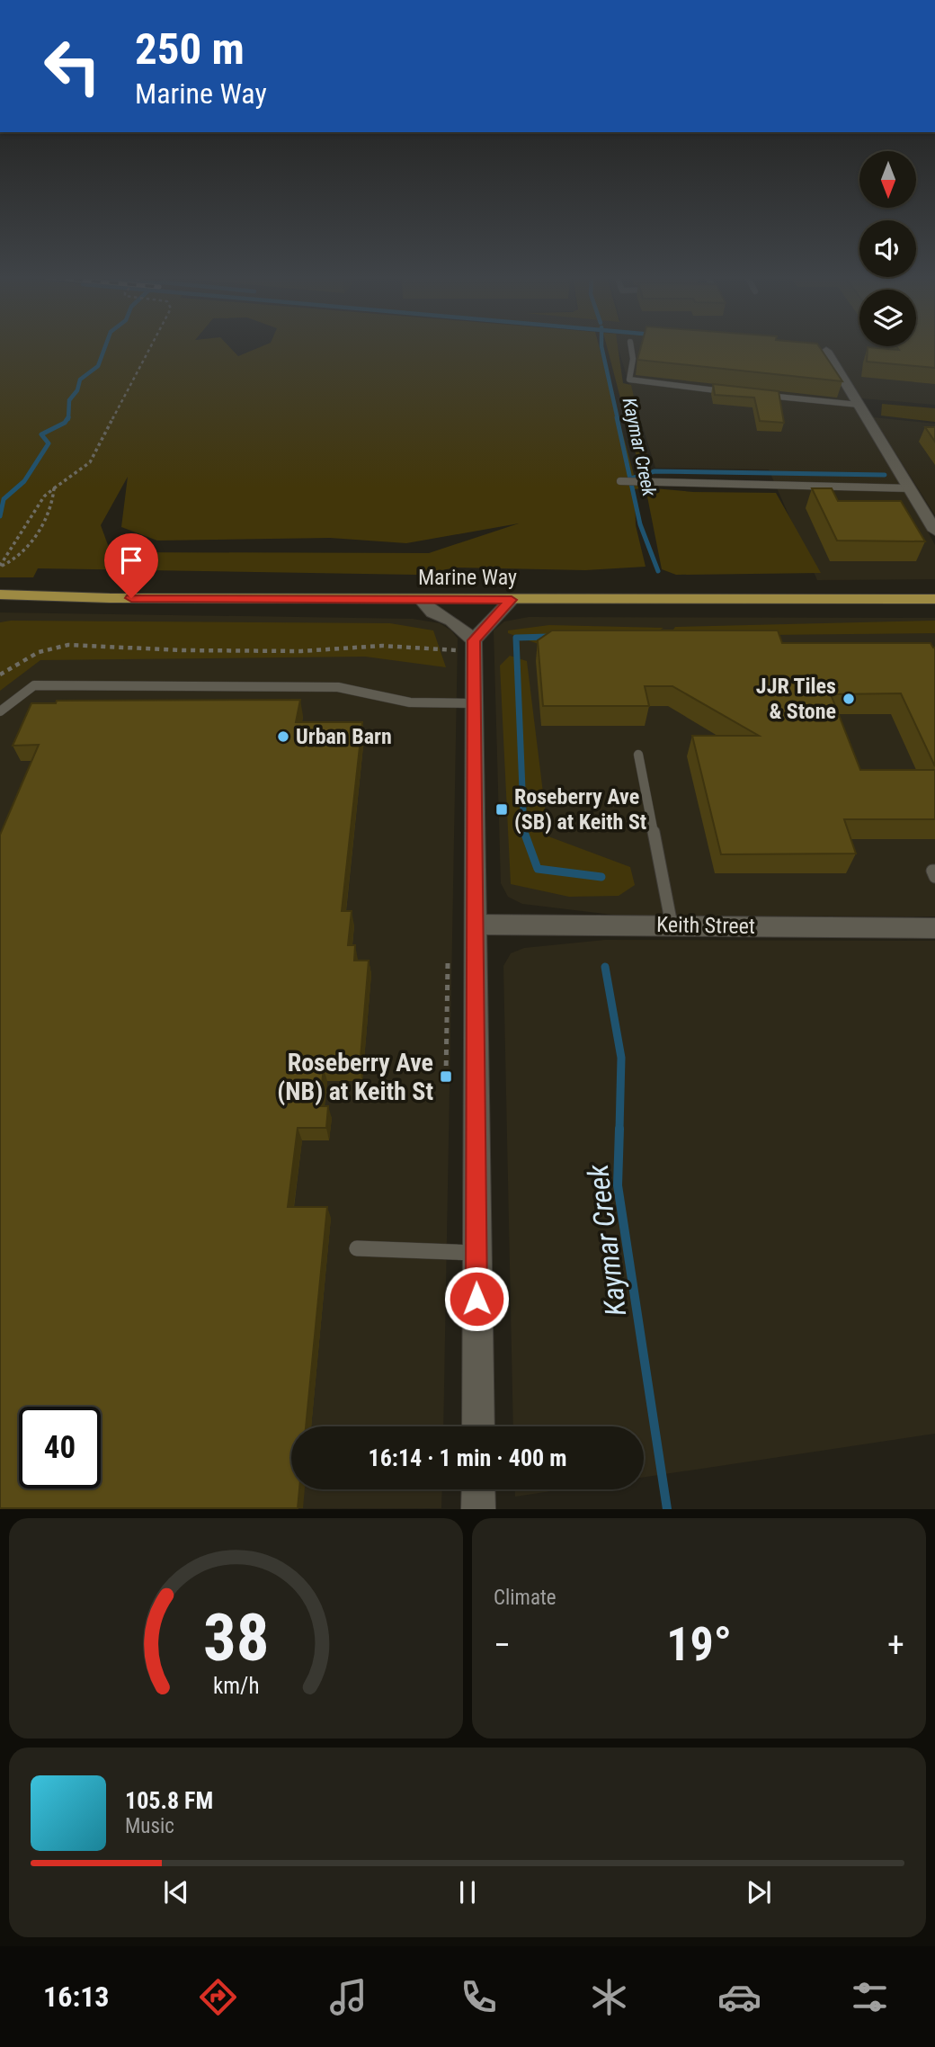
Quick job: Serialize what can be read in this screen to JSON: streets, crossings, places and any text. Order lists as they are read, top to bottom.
{
  "streets": {
    "main road": ["Marine Way"],
    "street": ["Keith Street"]
  },
  "water": ["Kaymar Creek"],
  "places": {
    "other": ["JJR Tiles & Stone", "Urban Barn"],
    "transit": ["Roseberry Ave (SB) at Keith St", "Roseberry Ave (NB) at Keith St"]
  },
  "north": "bottom",
  "page": {
    "turn": ["250 m", "Marine Way"],
    "limit": "40",
    "trip": "16:14 · 1 min · 400 m",
    "tile": "Climate",
    "heat": ["−", "19°", "+"],
    "song": ["105.8 FM", "Music"],
    "tabs": "16:13",
    "gauge": ["38", "km/h"]
  }
}
